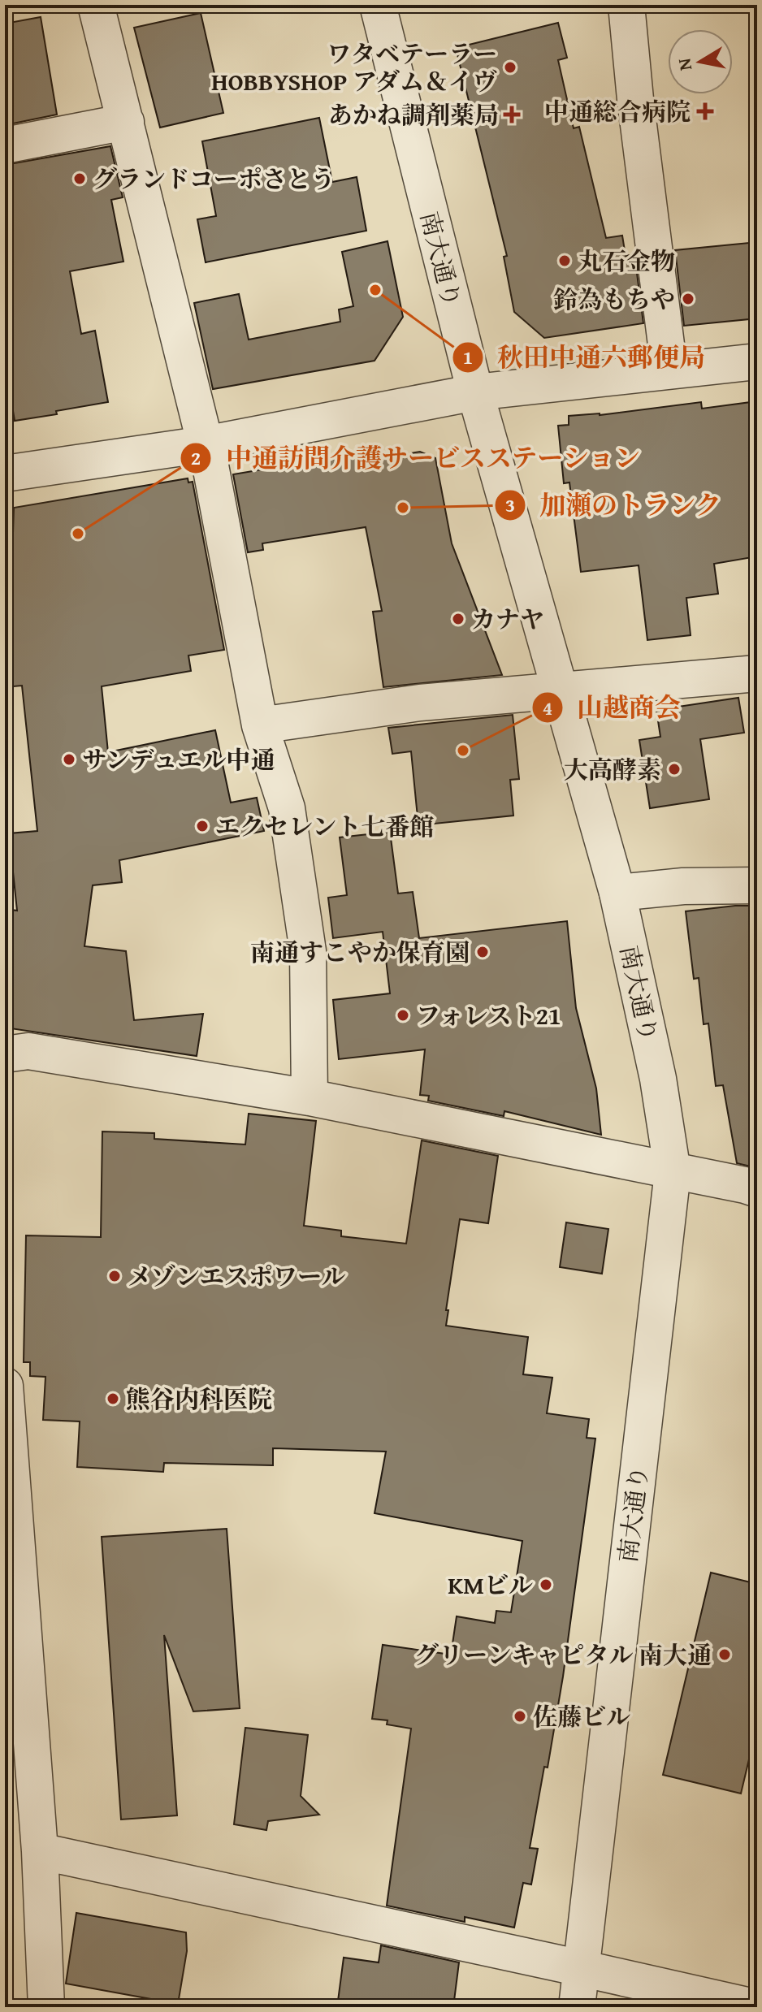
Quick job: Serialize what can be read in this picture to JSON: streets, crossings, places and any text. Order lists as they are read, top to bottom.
{
  "streets": {
    "street": ["南大通り"]
  },
  "places": {
    "other": [
      "ワタベテーラー HOBBYSHOP アダム＆イヴ",
      "グランドコーポさとう",
      "丸石金物",
      "秋田中通六郵便局",
      "鈴為もちや",
      "加瀬のトランク",
      "中通訪問介護サービスステーション",
      "カナヤ",
      "山越商会",
      "サンデュエル中通",
      "大高酵素",
      "エクセレント七番館",
      "南通すこやか保育園",
      "フォレスト21",
      "メゾンエスポワール",
      "熊谷内科医院",
      "KMビル",
      "グリーンキャピタル 南大通",
      "佐藤ビル"
    ],
    "health": ["中通総合病院", "あかね調剤薬局"]
  },
  "north": "left"
}
